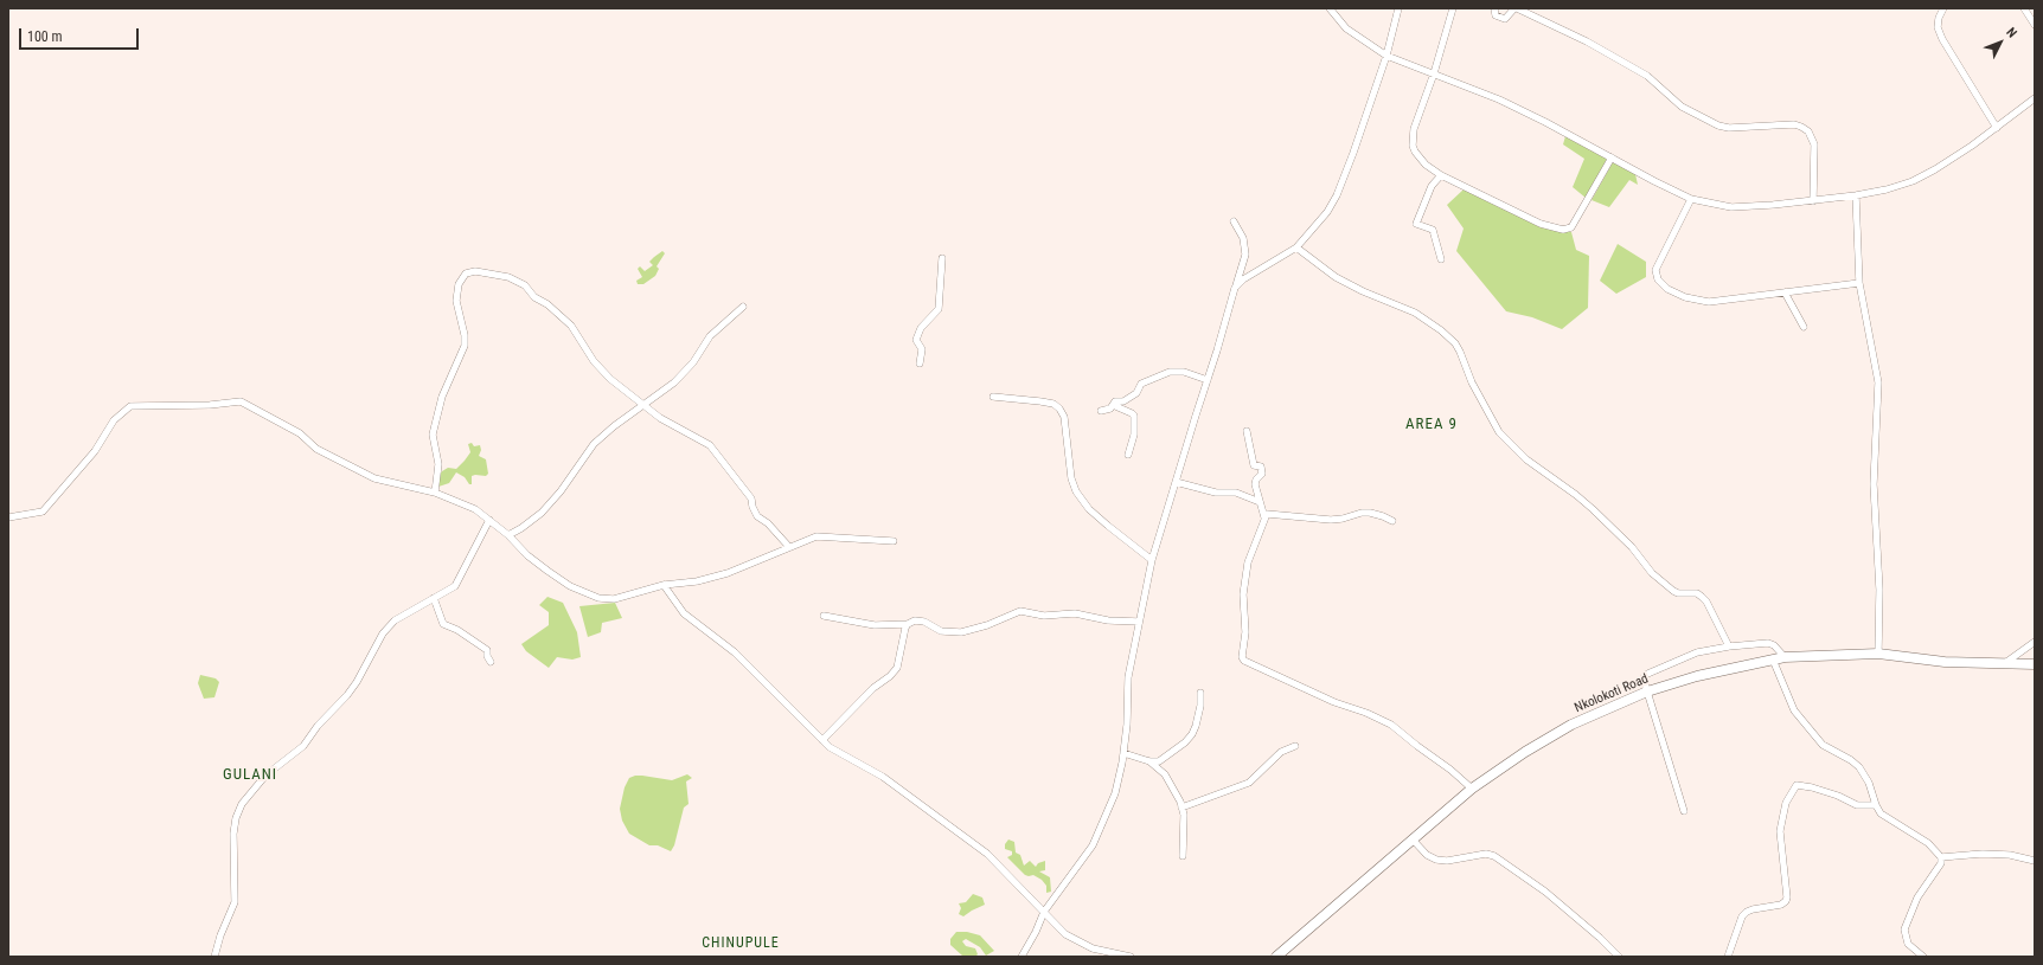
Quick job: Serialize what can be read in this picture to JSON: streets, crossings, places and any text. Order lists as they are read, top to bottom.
{
  "streets": {
    "main road": ["Nkolokoti Road"]
  },
  "districts": ["AREA 9", "GULANI", "CHINUPULE"],
  "scale_bar": "100 m",
  "north": "top right"
}
